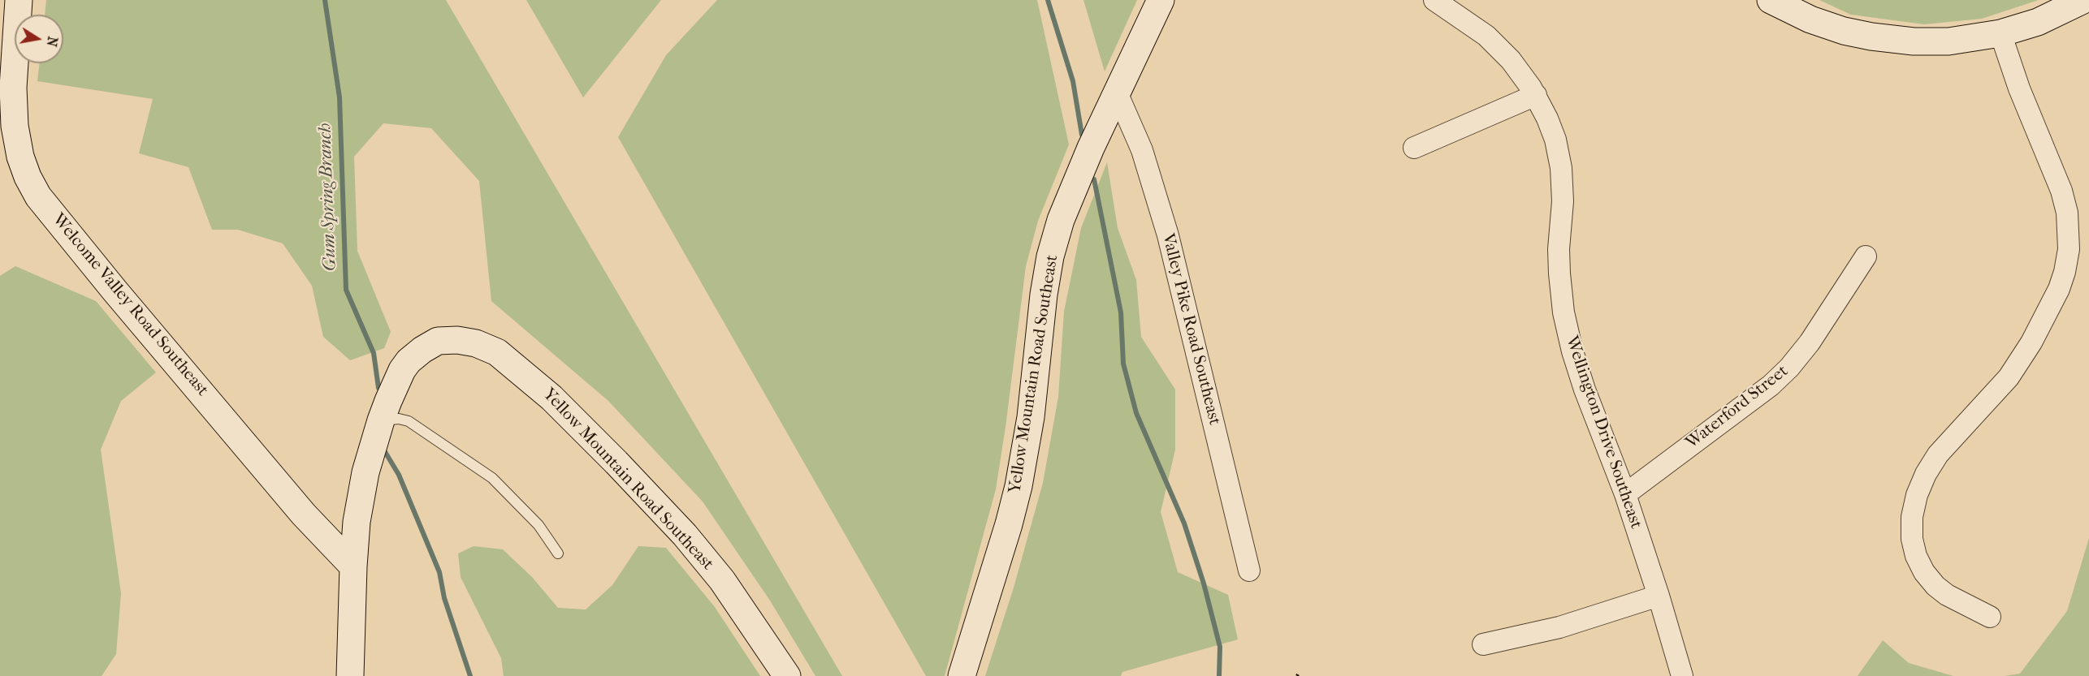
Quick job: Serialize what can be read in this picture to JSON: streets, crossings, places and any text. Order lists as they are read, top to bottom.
{
  "streets": {
    "street": [
      "Welcome Valley Road Southeast",
      "Valley Pike Road Southeast",
      "Yellow Mountain Road Southeast",
      "Waterford Street",
      "Wellington Drive Southeast"
    ]
  },
  "crossings": [
    ["Welcome Valley Road Southeast", "Yellow Mountain Road Southeast"],
    ["Valley Pike Road Southeast", "Yellow Mountain Road Southeast"],
    ["Waterford Street", "Wellington Drive Southeast"]
  ],
  "water": ["Gum Spring Branch"],
  "north": "right"
}
